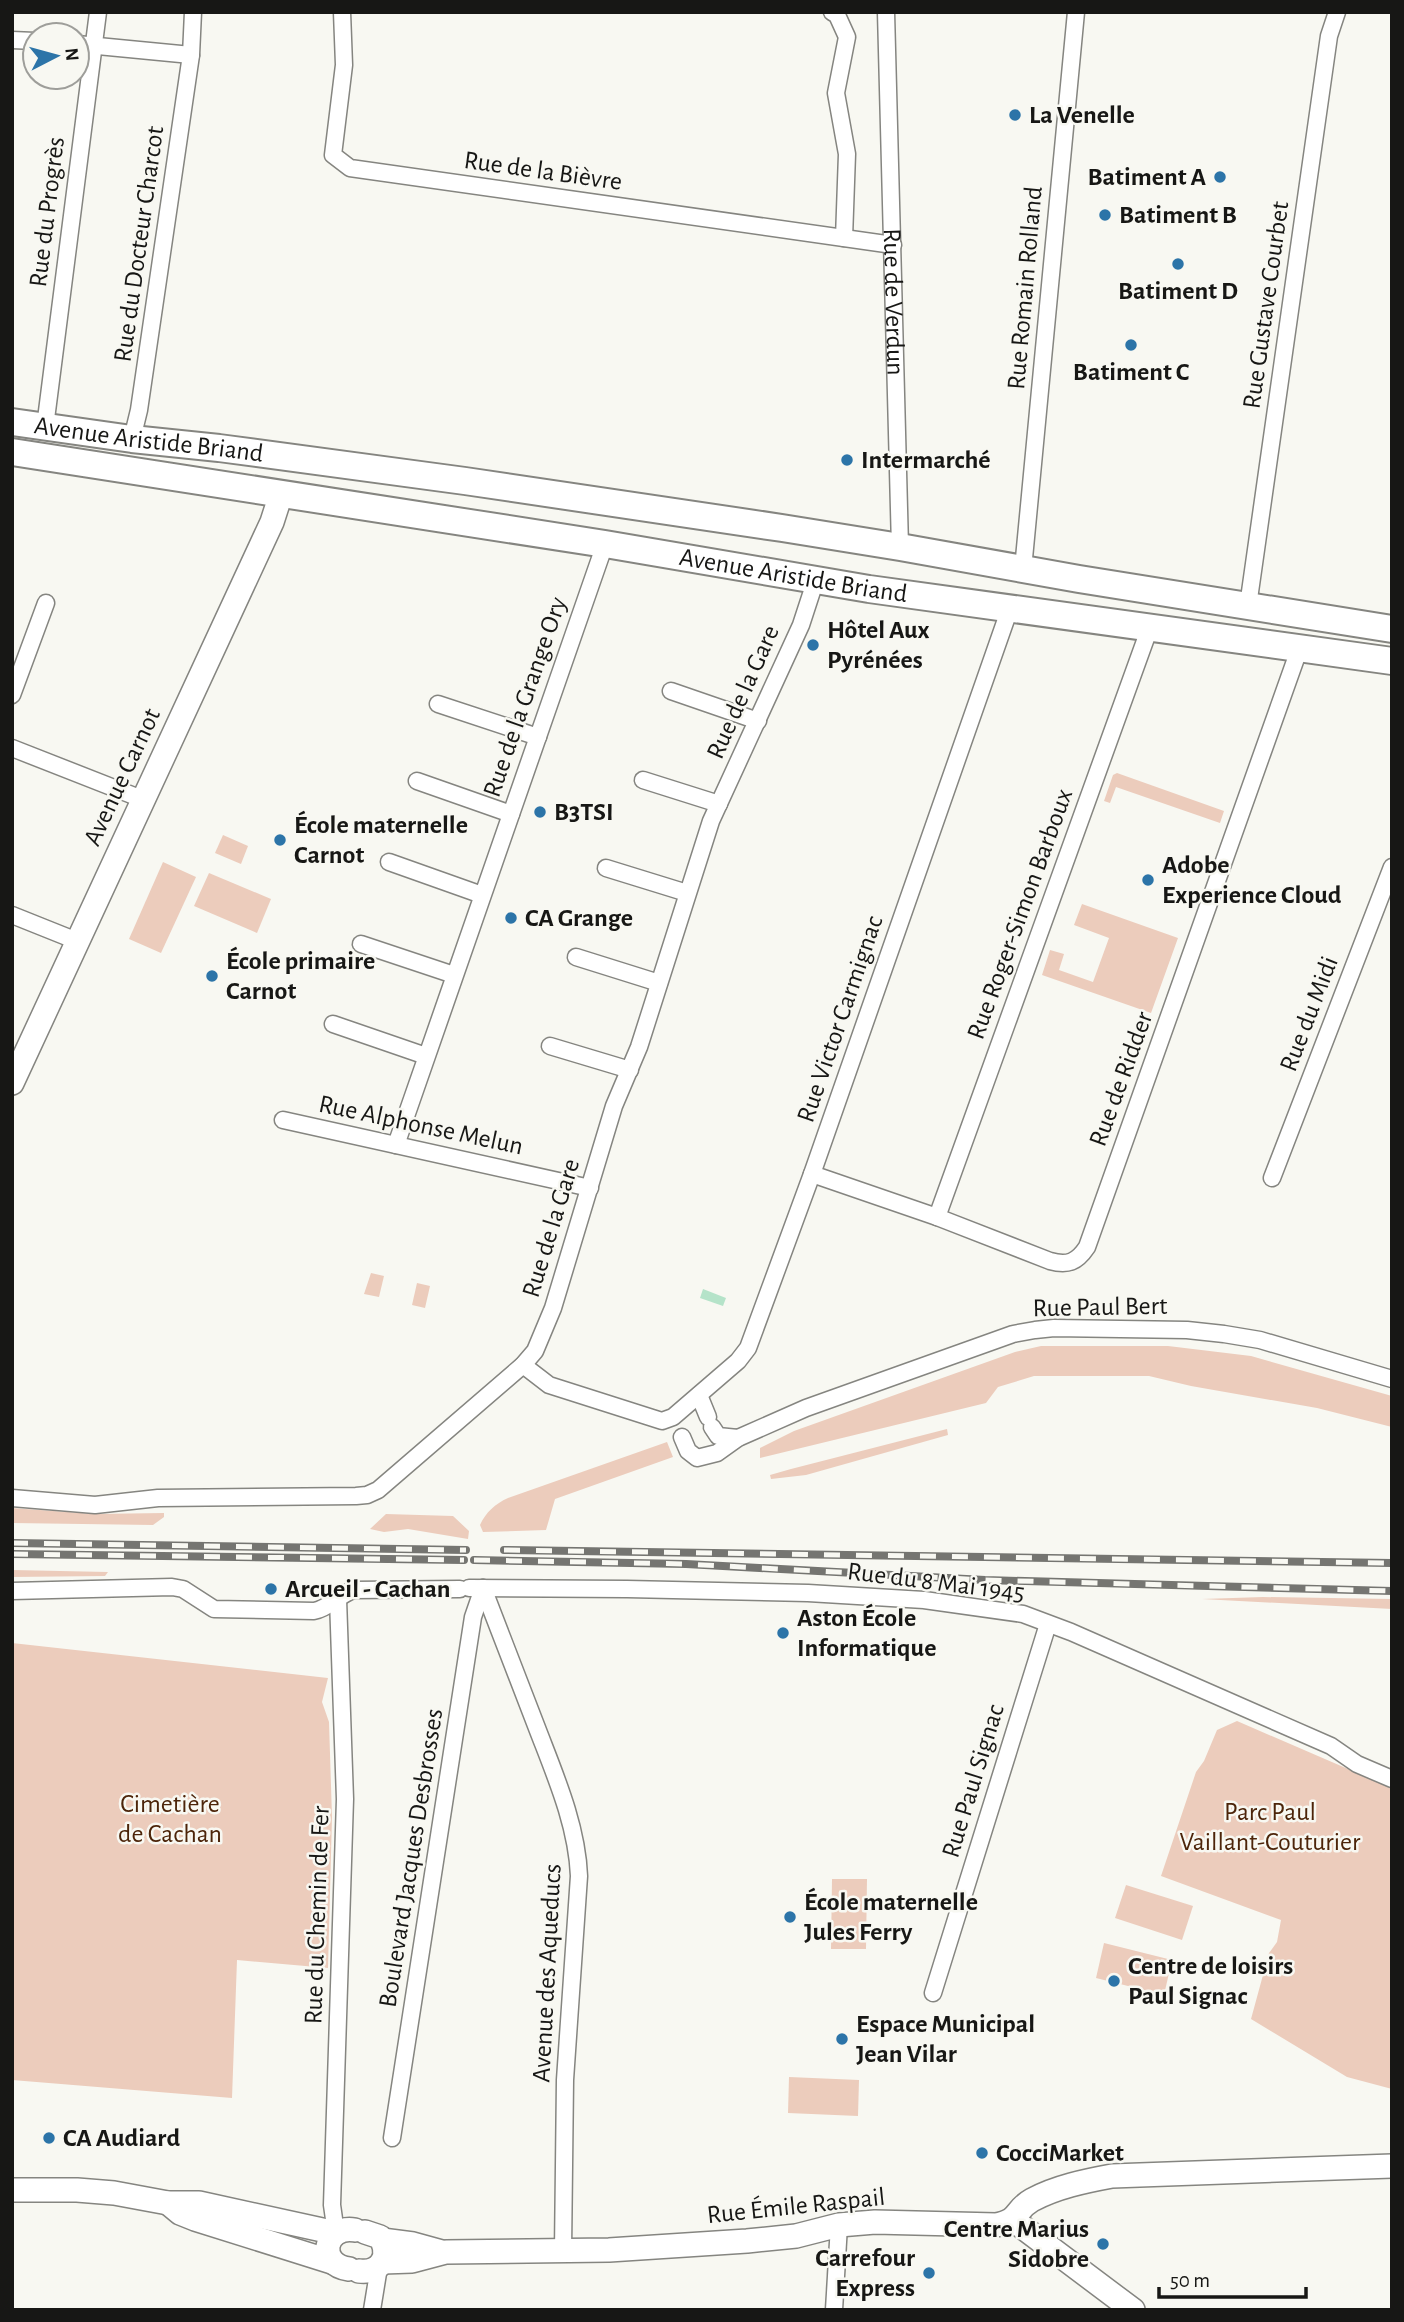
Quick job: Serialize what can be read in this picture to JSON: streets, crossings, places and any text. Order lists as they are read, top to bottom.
{
  "streets": {
    "main road": ["Rue de Verdun", "Avenue Aristide Briand"],
    "street": [
      "Rue de la Bièvre",
      "Rue du Progrès",
      "Rue du Docteur Charcot",
      "Rue Romain Rolland",
      "Rue Gustave Courbet",
      "Rue de la Gare",
      "Rue de la Grange Ory",
      "Avenue Carnot",
      "Rue Roger-Simon Barboux",
      "Rue du Midi",
      "Rue Victor Carmignac",
      "Rue de Ridder",
      "Rue Alphonse Melun",
      "Rue Paul Bert",
      "Rue du 8 Mai 1945",
      "Rue Paul Signac",
      "Boulevard Jacques Desbrosses",
      "Rue du Chemin de Fer",
      "Avenue des Aqueducs",
      "Rue Émile Raspail"
    ]
  },
  "crossings": [
    ["Rue de la Bièvre", "Rue de Verdun"],
    ["Rue du Progrès", "Avenue Aristide Briand"],
    ["Rue du Docteur Charcot", "Avenue Aristide Briand"],
    ["Rue Romain Rolland", "Avenue Aristide Briand"],
    ["Rue de Verdun", "Avenue Aristide Briand"],
    ["Rue Gustave Courbet", "Avenue Aristide Briand"],
    ["Avenue Aristide Briand", "Rue de la Gare"],
    ["Avenue Aristide Briand", "Rue de la Grange Ory"],
    ["Avenue Aristide Briand", "Avenue Carnot"],
    ["Avenue Aristide Briand", "Rue Roger-Simon Barboux"],
    ["Avenue Aristide Briand", "Rue Victor Carmignac"],
    ["Avenue Aristide Briand", "Rue de Ridder"],
    ["Rue de la Gare", "Rue Alphonse Melun"],
    ["Rue de la Grange Ory", "Rue Alphonse Melun"],
    ["Rue Roger-Simon Barboux", "Rue de Ridder"],
    ["Rue Victor Carmignac", "Rue de Ridder"],
    ["Rue Victor Carmignac", "Rue Paul Bert"],
    ["Rue du 8 Mai 1945", "Rue Paul Signac"],
    ["Rue du 8 Mai 1945", "Boulevard Jacques Desbrosses"],
    ["Rue du 8 Mai 1945", "Rue du Chemin de Fer"],
    ["Rue du 8 Mai 1945", "Avenue des Aqueducs"],
    ["Boulevard Jacques Desbrosses", "Avenue des Aqueducs"],
    ["Rue du Chemin de Fer", "Rue Émile Raspail"],
    ["Avenue des Aqueducs", "Rue Émile Raspail"]
  ],
  "parks": ["Cimetière de Cachan", "Parc Paul Vaillant-Couturier"],
  "places": [
    "La Venelle",
    "Batiment A",
    "Batiment B",
    "Batiment D",
    "Batiment C",
    "Intermarché",
    "Hôtel Aux Pyrénées",
    "B3TSI",
    "École maternelle Carnot",
    "Adobe Experience Cloud",
    "CA Grange",
    "École primaire Carnot",
    "Arcueil - Cachan",
    "Aston École Informatique",
    "École maternelle Jules Ferry",
    "Centre de loisirs Paul Signac",
    "Espace Municipal Jean Vilar",
    "CA Audiard",
    "CocciMarket",
    "Centre Marius Sidobre",
    "Carrefour Express"
  ],
  "scale_bar": "50 m",
  "north": "right"
}
